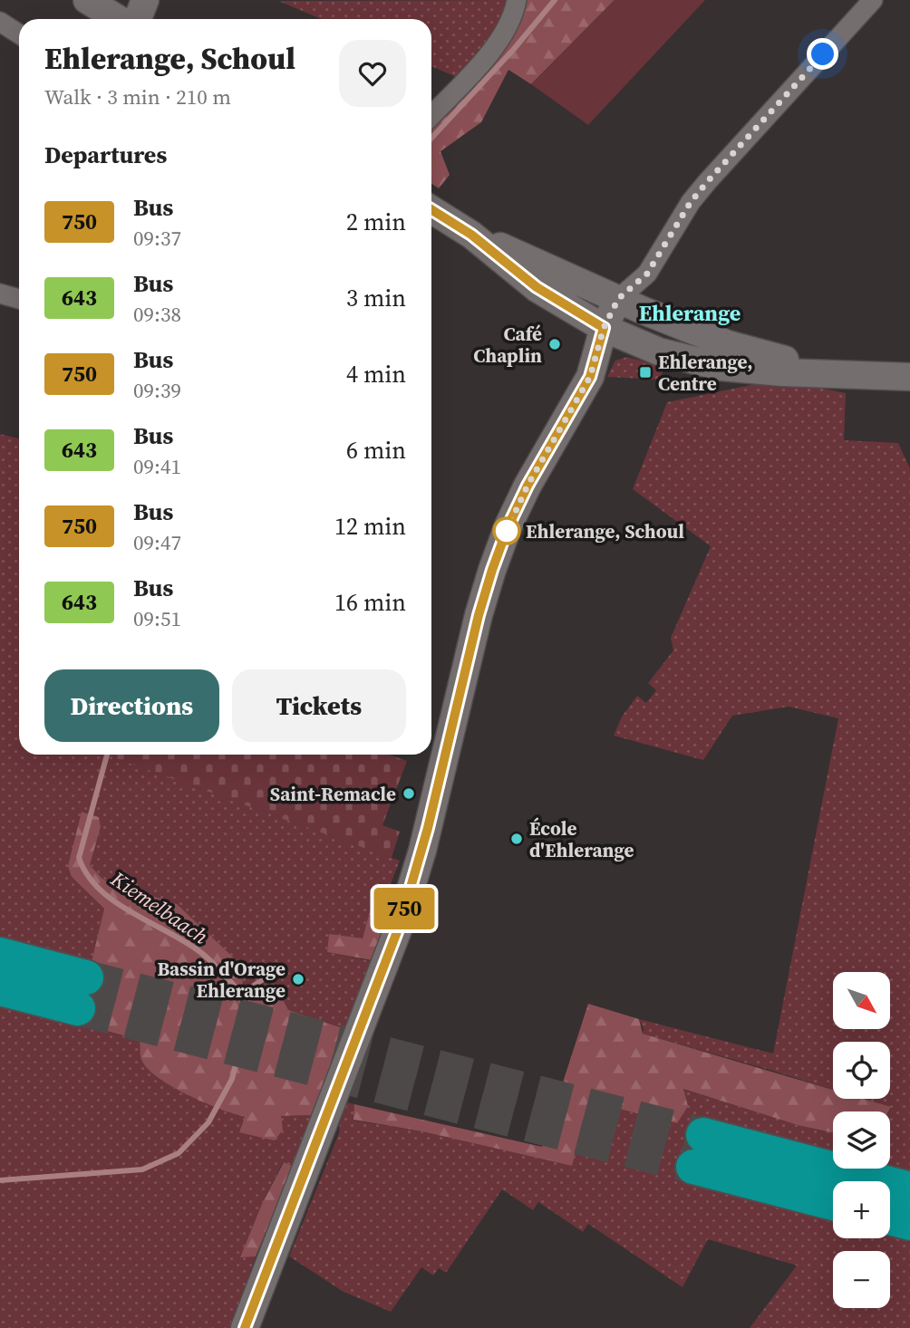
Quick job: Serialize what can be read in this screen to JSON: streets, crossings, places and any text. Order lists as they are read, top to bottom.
{
  "districts": ["Ehlerange"],
  "water": ["Kiemelbaach"],
  "places": {
    "other": [
      "Café Chaplin",
      "Ehlerange, Schoul",
      "Saint-Remacle",
      "École d'Ehlerange",
      "Bassin d'Orage Ehlerange"
    ],
    "transit": ["Ehlerange, Centre"]
  },
  "lines": ["bus line 750"],
  "north": "bottom right",
  "page": {
    "on_map": "750",
    "heading": [
      ["Ehlerange, Schoul", "Walk · 3 min · 210 m"],
      "Departures"
    ],
    "list": [
      {
        "mark": "750",
        "name": "Bus",
        "note": "09:37",
        "value": "2 min"
      },
      {
        "mark": "643",
        "name": "Bus",
        "note": "09:38",
        "value": "3 min"
      },
      {
        "mark": "750",
        "name": "Bus",
        "note": "09:39",
        "value": "4 min"
      },
      {
        "mark": "643",
        "name": "Bus",
        "note": "09:41",
        "value": "6 min"
      },
      {
        "mark": "750",
        "name": "Bus",
        "note": "09:47",
        "value": "12 min"
      },
      {
        "mark": "643",
        "name": "Bus",
        "note": "09:51",
        "value": "16 min"
      }
    ],
    "buttons": ["Directions", "Tickets"],
    "map_buttons": ["+", "−"]
  }
}
